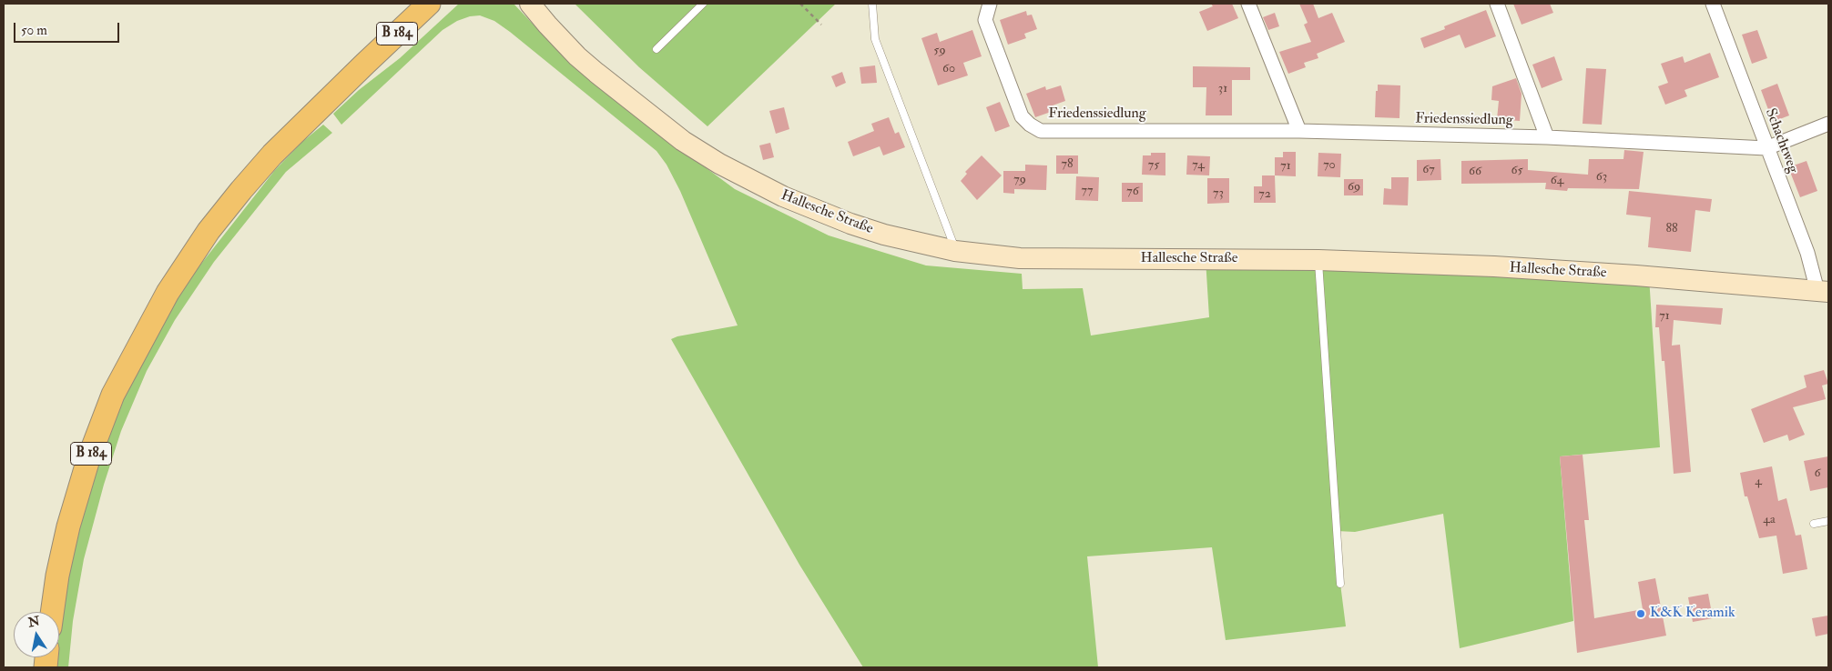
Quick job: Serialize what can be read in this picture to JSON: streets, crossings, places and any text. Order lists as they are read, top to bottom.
{
  "streets": {
    "main road": ["B 184"],
    "street": ["Friedenssiedlung", "Schachtweg", "Hallesche Straße"]
  },
  "crossings": [
    ["Friedenssiedlung", "Schachtweg"],
    ["Schachtweg", "Hallesche Straße"]
  ],
  "places": ["K&K Keramik"],
  "house_numbers": [
    "59",
    "60",
    "31",
    "78",
    "75",
    "74",
    "70",
    "71",
    "67",
    "65",
    "66",
    "63",
    "79",
    "64",
    "69",
    "77",
    "76",
    "73",
    "72",
    "88",
    "71",
    "6",
    "4",
    "4a"
  ],
  "scale_bar": "50 m",
  "north": "top"
}
